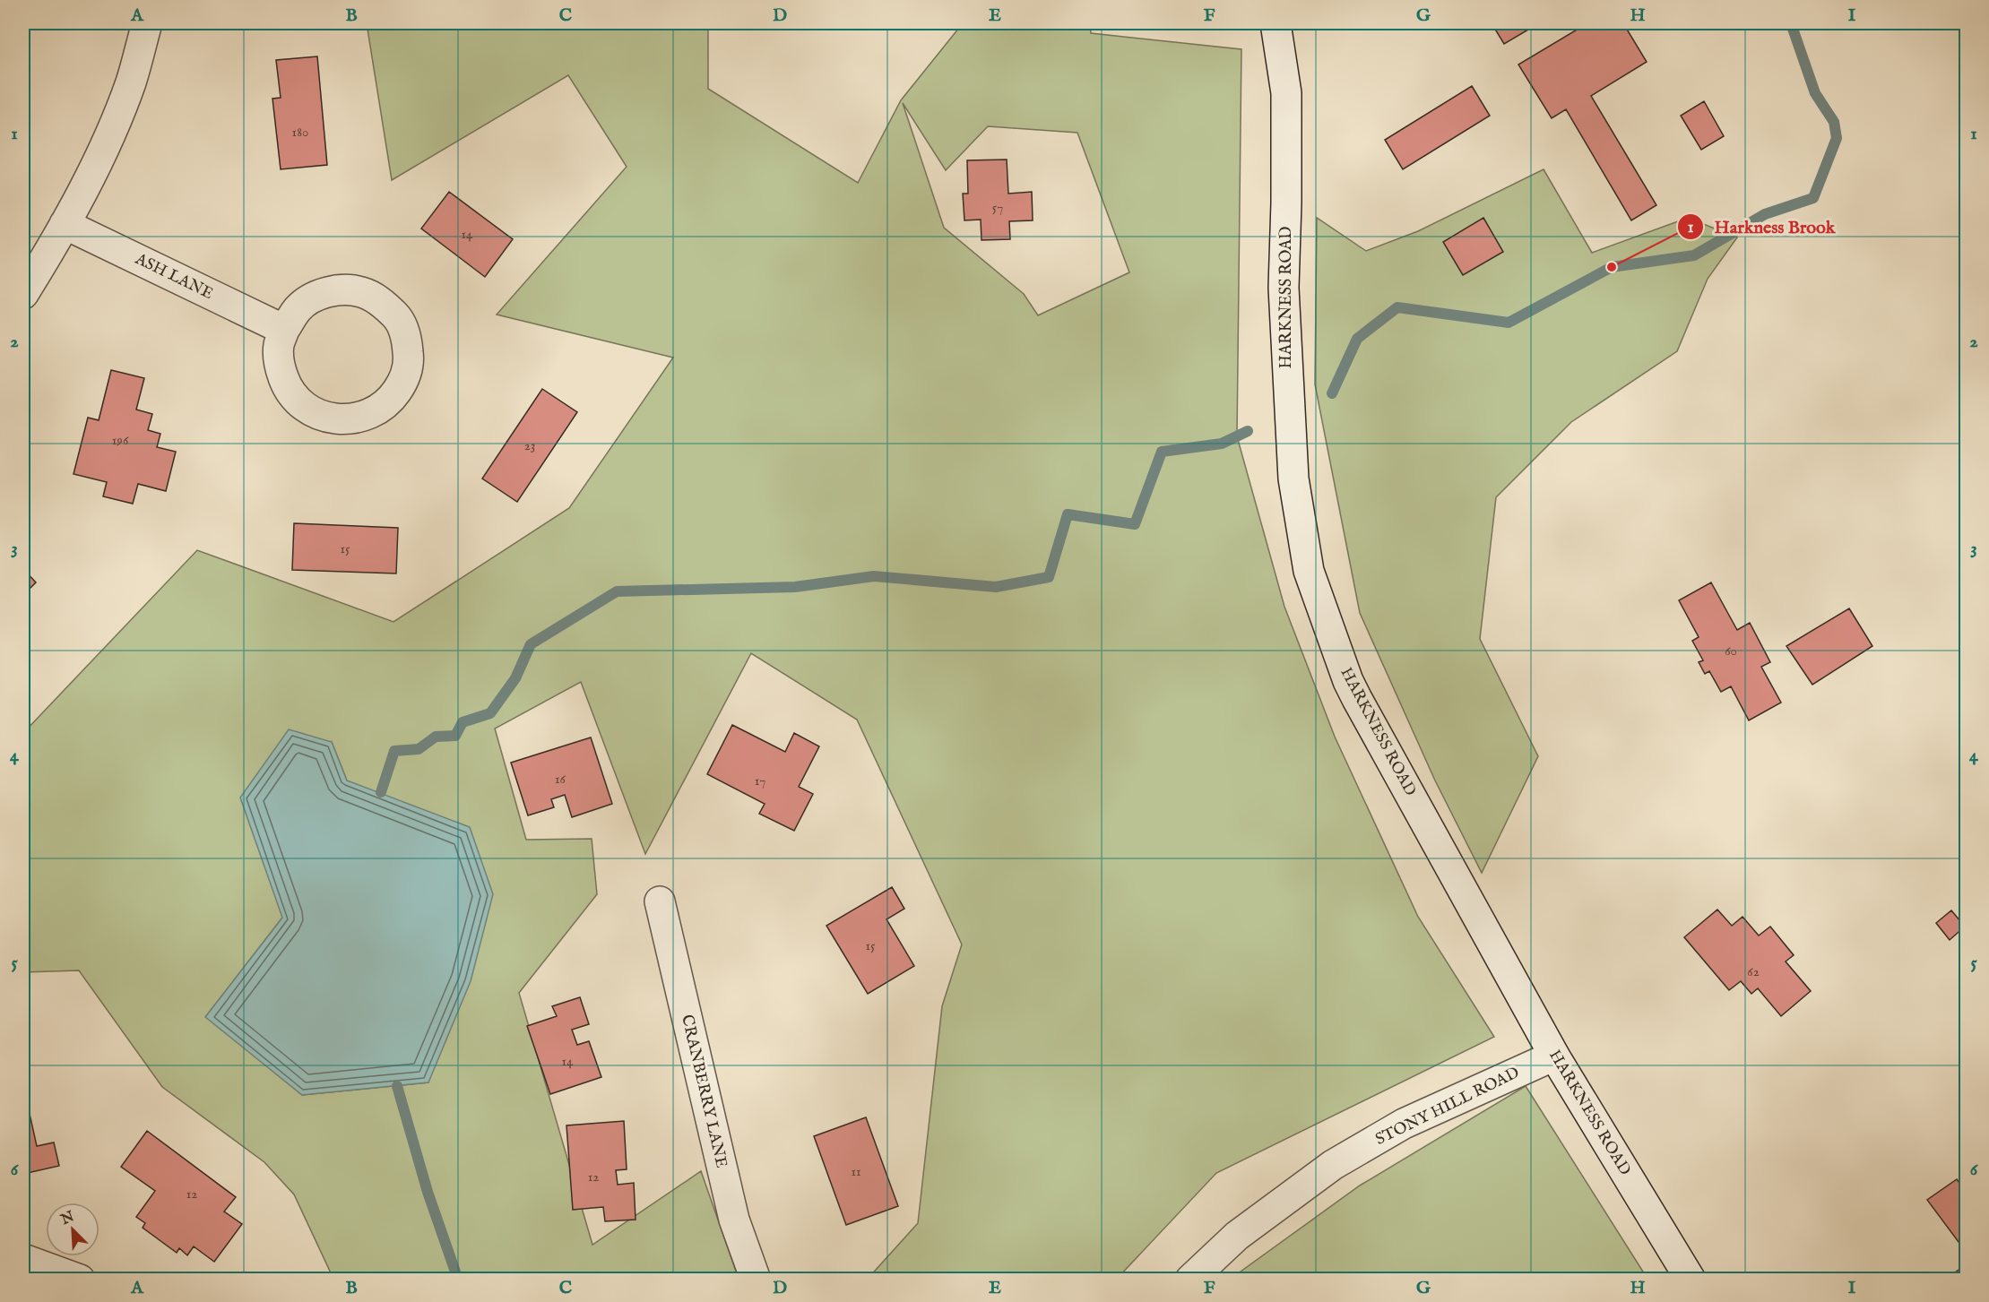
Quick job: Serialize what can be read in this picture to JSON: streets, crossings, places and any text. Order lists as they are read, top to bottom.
{
  "streets": {
    "street": [
      "ASH LANE",
      "HARKNESS ROAD",
      "CRANBERRY LANE",
      "STONY HILL ROAD"
    ]
  },
  "crossings": [
    ["HARKNESS ROAD", "STONY HILL ROAD"]
  ],
  "places": ["Harkness Brook"],
  "house_numbers": [
    "180",
    "57",
    "14",
    "196",
    "23",
    "15",
    "60",
    "16",
    "17",
    "15",
    "62",
    "14",
    "11",
    "12",
    "12"
  ],
  "north": "top left",
  "grid": {
    "columns": [
      "A",
      "B",
      "C",
      "D",
      "E",
      "F",
      "G",
      "H",
      "I"
    ],
    "rows": [
      "1",
      "2",
      "3",
      "4",
      "5",
      "6"
    ]
  }
}
